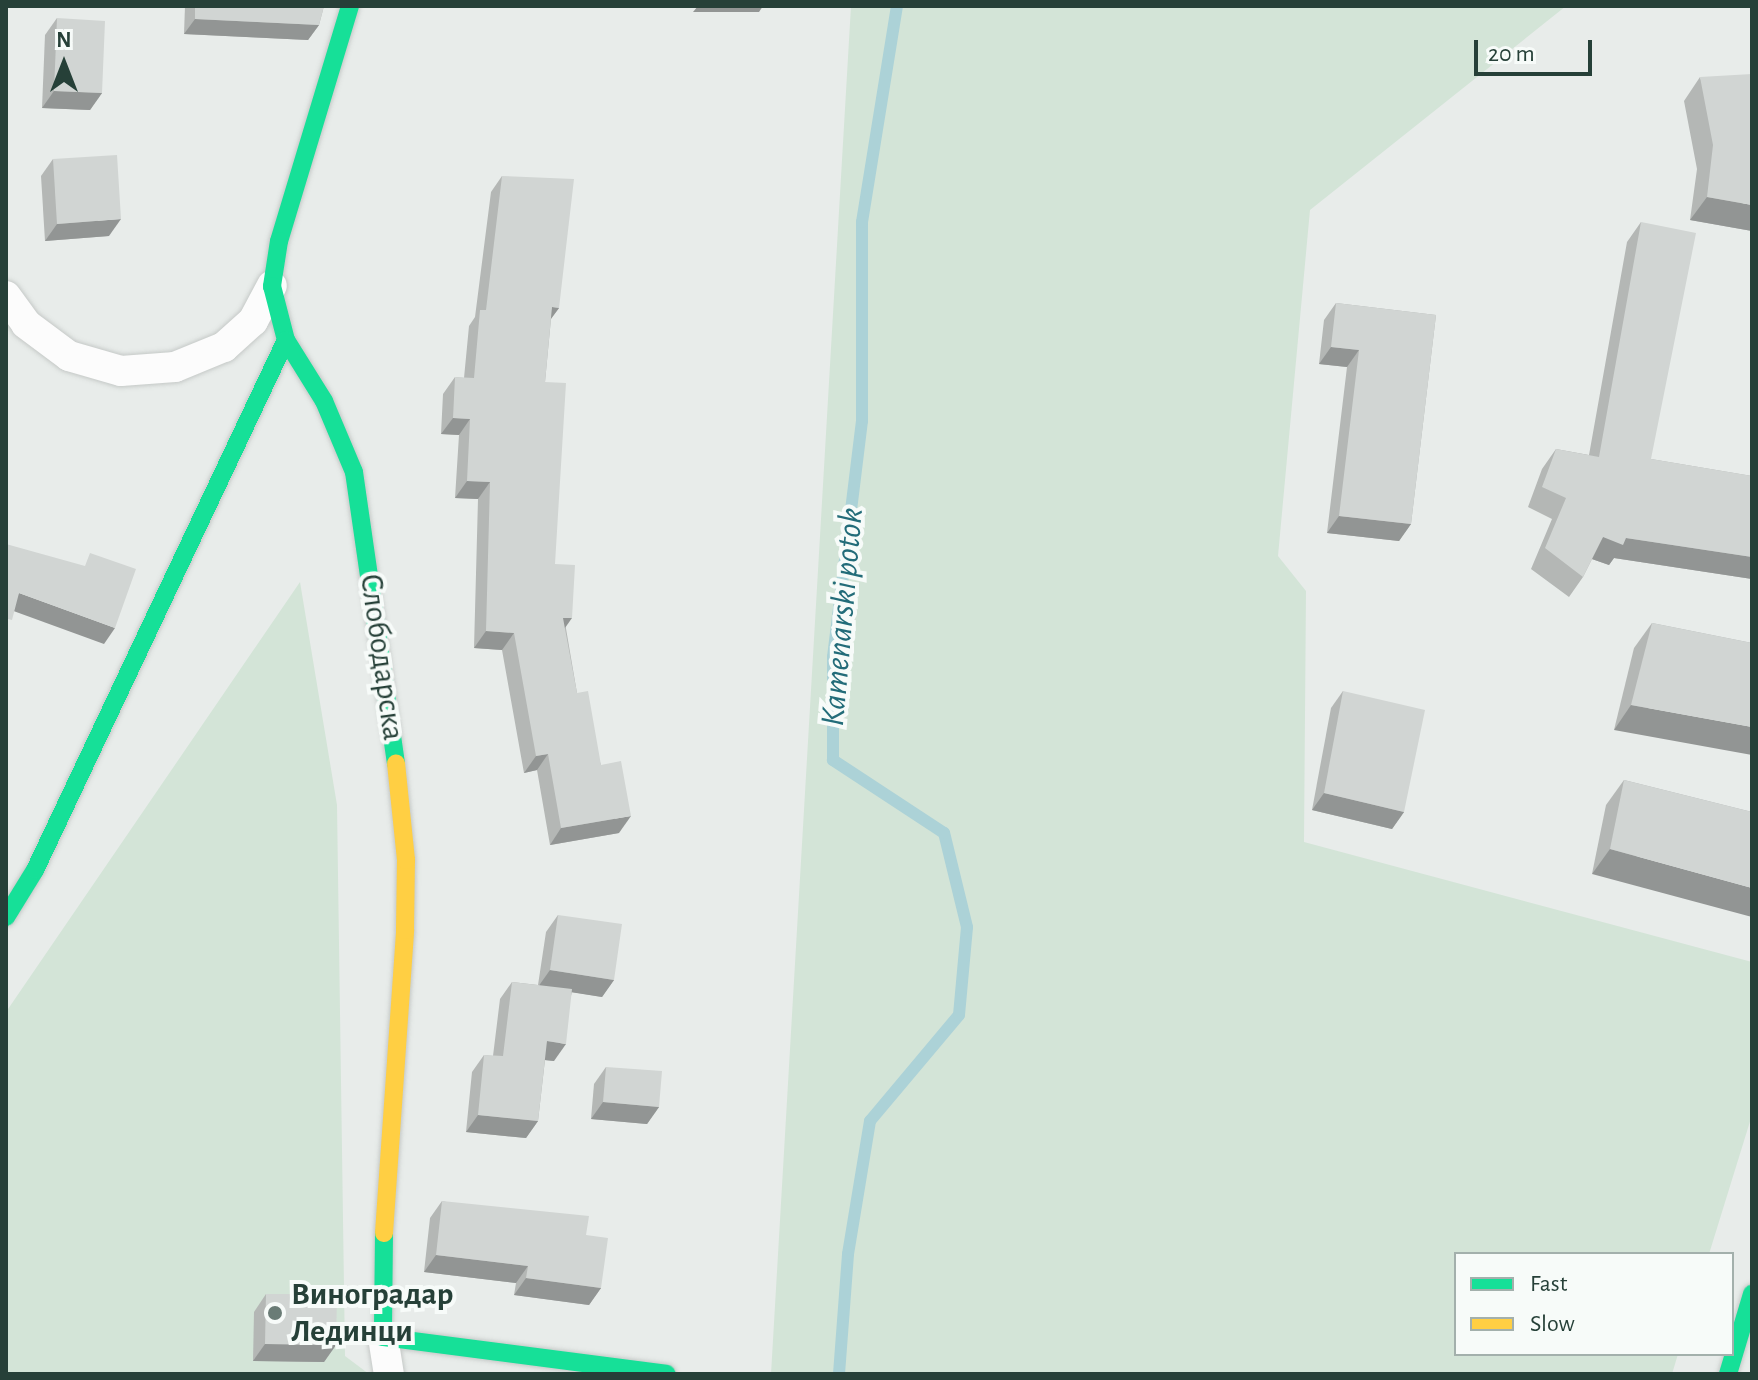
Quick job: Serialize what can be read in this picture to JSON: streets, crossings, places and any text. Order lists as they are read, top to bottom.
{
  "streets": {
    "street": ["Слободарска"]
  },
  "water": ["Kamenarski potok"],
  "places": ["Виноградар Лединци"],
  "legend": ["Fast", "Slow"],
  "scale_bar": "20 m",
  "north": "top"
}
